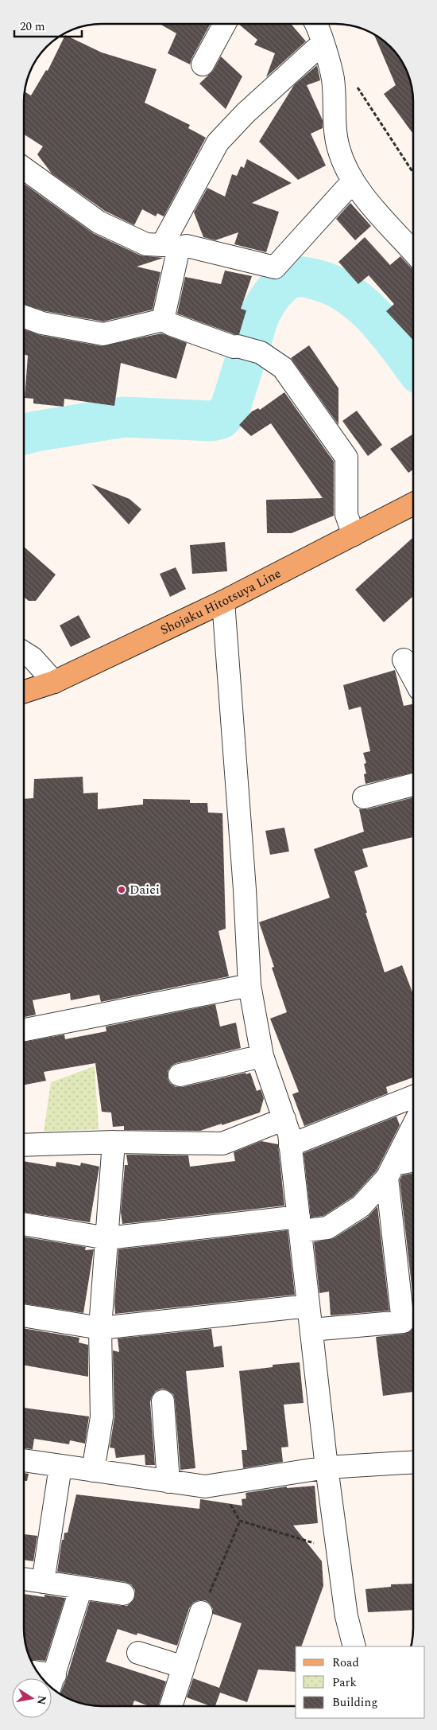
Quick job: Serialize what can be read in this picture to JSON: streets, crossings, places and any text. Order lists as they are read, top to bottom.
{
  "streets": {
    "main road": ["Shojaku Hitotsuya Line"]
  },
  "places": ["Daiei"],
  "legend": ["Road", "Park", "Building"],
  "scale_bar": "20 m",
  "north": "right"
}
